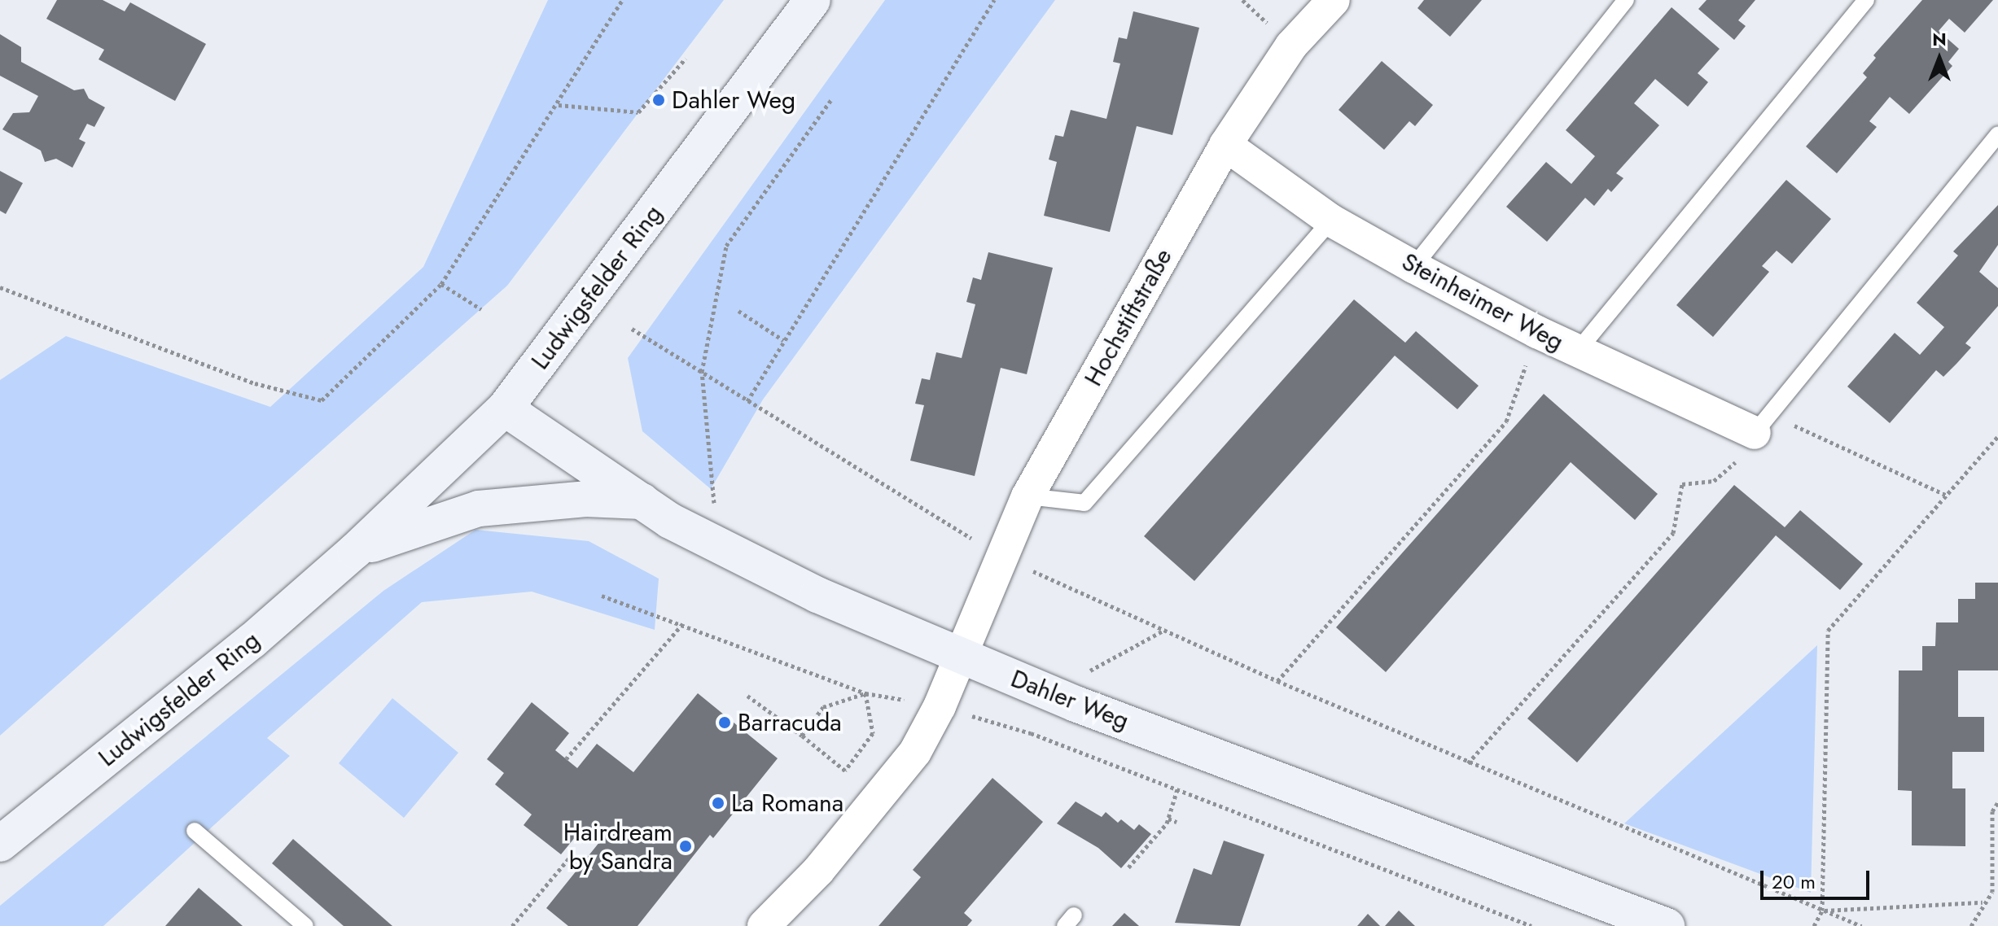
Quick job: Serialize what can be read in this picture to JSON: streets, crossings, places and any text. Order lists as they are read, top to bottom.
{
  "streets": {
    "street": [
      "Ludwigsfelder Ring",
      "Steinheimer Weg",
      "Hochstiftstraße",
      "Dahler Weg"
    ]
  },
  "crossings": [
    ["Ludwigsfelder Ring", "Dahler Weg"],
    ["Steinheimer Weg", "Hochstiftstraße"],
    ["Hochstiftstraße", "Dahler Weg"]
  ],
  "places": [
    "Dahler Weg",
    "Barracuda",
    "La Romana",
    "Hairdream by Sandra"
  ],
  "scale_bar": "20 m",
  "north": "top"
}
